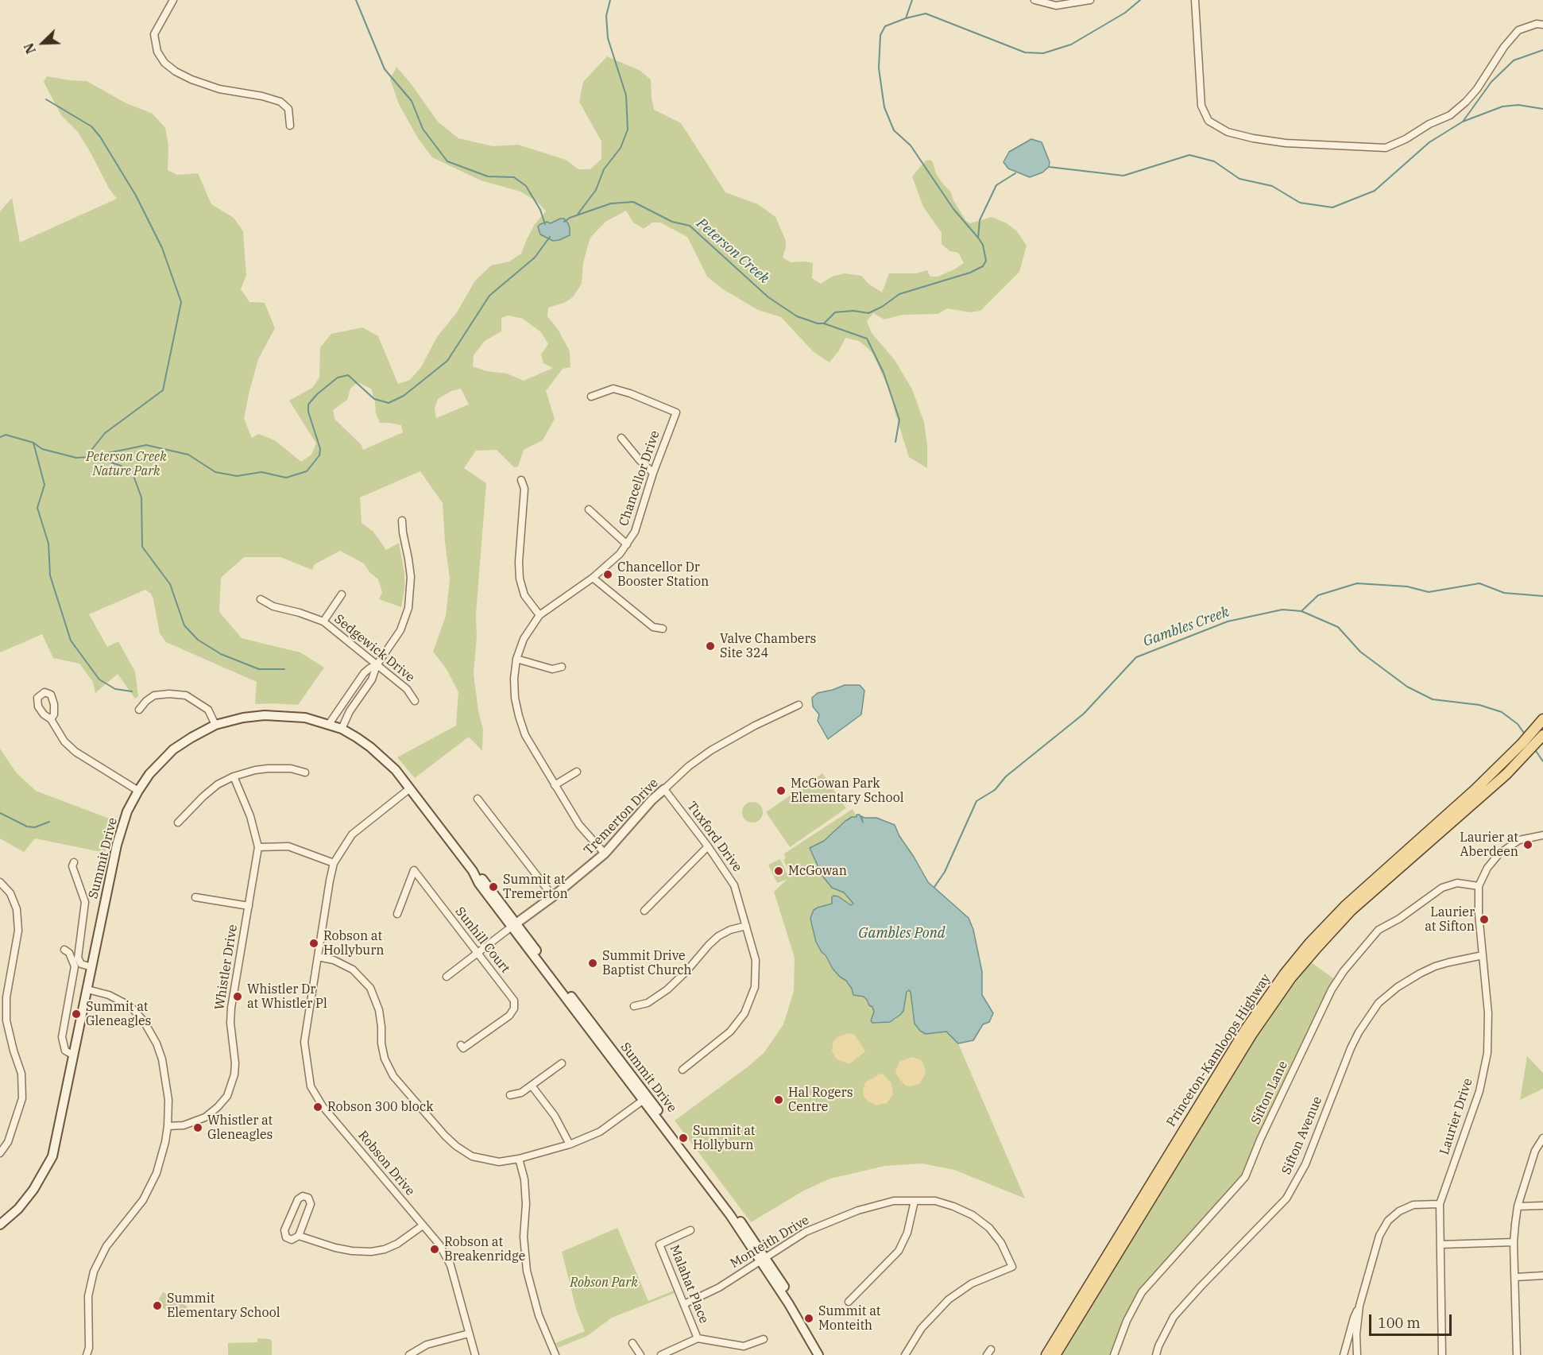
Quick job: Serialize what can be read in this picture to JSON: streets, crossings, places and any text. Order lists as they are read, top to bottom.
{
  "streets": {
    "main road": ["Tremerton Drive", "Summit Drive", "Princeton-Kamloops Highway"],
    "street": [
      "Chancellor Drive",
      "Sedgewick Drive",
      "Tuxford Drive",
      "Sunhill Court",
      "Whistler Drive",
      "Sifton Lane",
      "Laurier Drive",
      "Sifton Avenue",
      "Robson Drive",
      "Monteith Drive",
      "Malahat Place"
    ]
  },
  "crossings": [
    ["Chancellor Drive", "Tremerton Drive"],
    ["Tremerton Drive", "Tuxford Drive"],
    ["Tremerton Drive", "Summit Drive"],
    ["Tremerton Drive", "Sunhill Court"],
    ["Summit Drive", "Robson Drive"],
    ["Summit Drive", "Monteith Drive"],
    ["Sifton Lane", "Laurier Drive"],
    ["Laurier Drive", "Sifton Avenue"],
    ["Monteith Drive", "Malahat Place"]
  ],
  "water": ["Peterson Creek", "Gambles Creek", "Gambles Pond"],
  "parks": ["Peterson Creek Nature Park", "Robson Park"],
  "places": [
    "Chancellor Dr Booster Station",
    "Valve Chambers Site 324",
    "McGowan Park Elementary School",
    "Laurier at Aberdeen",
    "McGowan",
    "Summit at Tremerton",
    "Laurier at Sifton",
    "Robson at Hollyburn",
    "Summit Drive Baptist Church",
    "Whistler Dr at Whistler Pl",
    "Summit at Gleneagles",
    "Hal Rogers Centre",
    "Robson 300 block",
    "Whistler at Gleneagles",
    "Summit at Hollyburn",
    "Robson at Breakenridge",
    "Summit Elementary School",
    "Summit at Monteith"
  ],
  "scale_bar": "100 m",
  "north": "bottom left"
}
